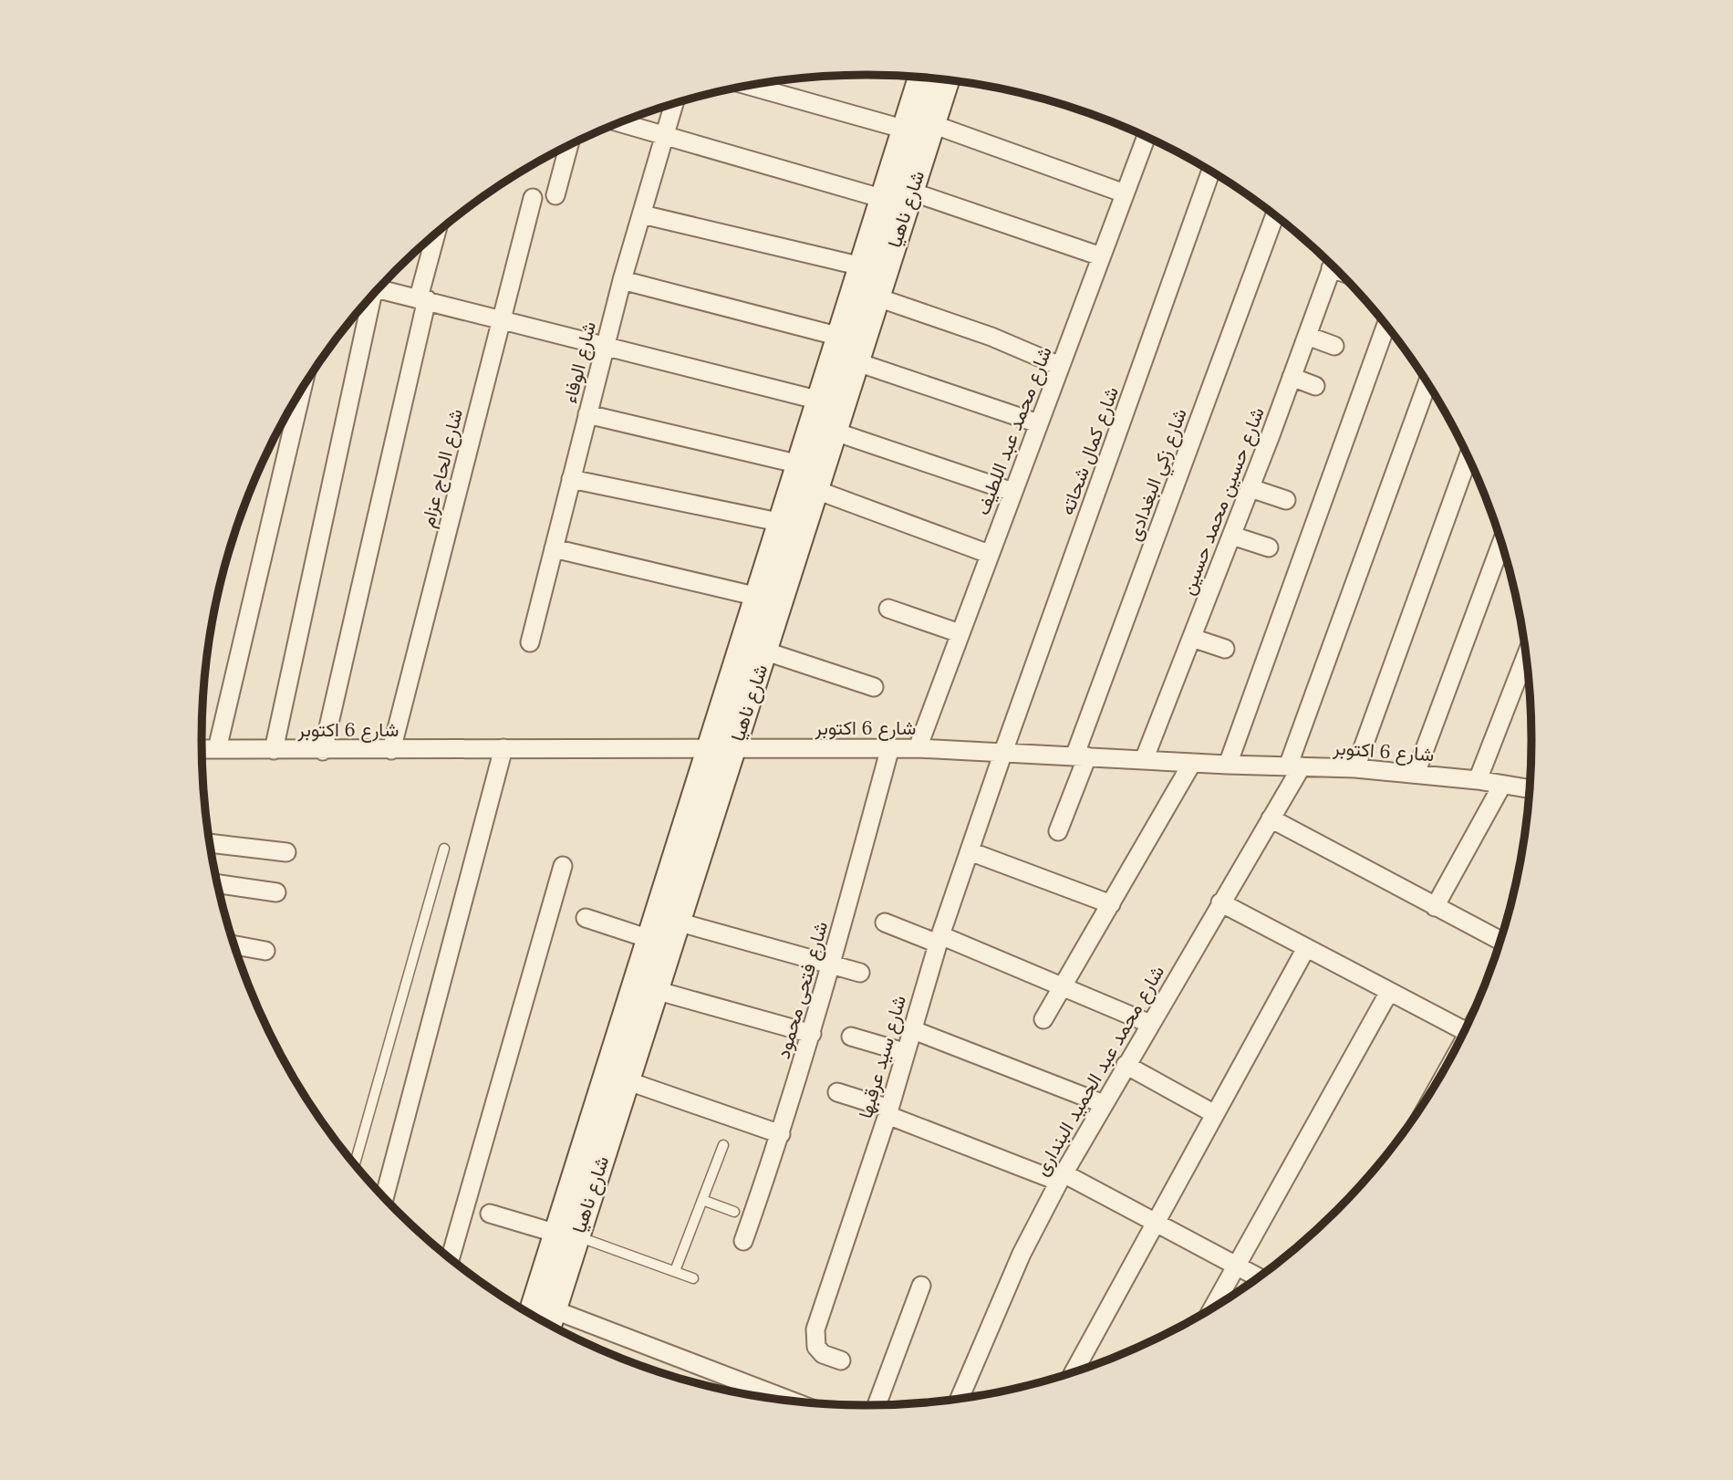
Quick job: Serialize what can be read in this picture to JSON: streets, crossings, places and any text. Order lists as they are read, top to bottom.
{
  "streets": {
    "main road": ["شارع ناهيا"],
    "street": [
      "شارع الوفاء",
      "شارع محمد عبد اللطيف",
      "شارع كمال شحاته",
      "شارع الحاج عزام",
      "شارع زكي البغدادى",
      "شارع حسين محمد حسين",
      "شارع 6 اكتوبر",
      "شارع فتحى محمود",
      "شارع سيد عرقبها",
      "شارع محمد عبد الحميد البندارى"
    ]
  },
  "crossings": [
    ["شارع ناهيا", "شارع 6 اكتوبر"],
    ["شارع محمد عبد اللطيف", "شارع 6 اكتوبر"],
    ["شارع كمال شحاته", "شارع 6 اكتوبر"],
    ["شارع كمال شحاته", "شارع سيد عرقبها"],
    ["شارع الحاج عزام", "شارع 6 اكتوبر"],
    ["شارع زكي البغدادى", "شارع 6 اكتوبر"],
    ["شارع حسين محمد حسين", "شارع 6 اكتوبر"],
    ["شارع 6 اكتوبر", "شارع فتحى محمود"],
    ["شارع 6 اكتوبر", "شارع سيد عرقبها"],
    ["شارع 6 اكتوبر", "شارع محمد عبد الحميد البندارى"]
  ]
}
